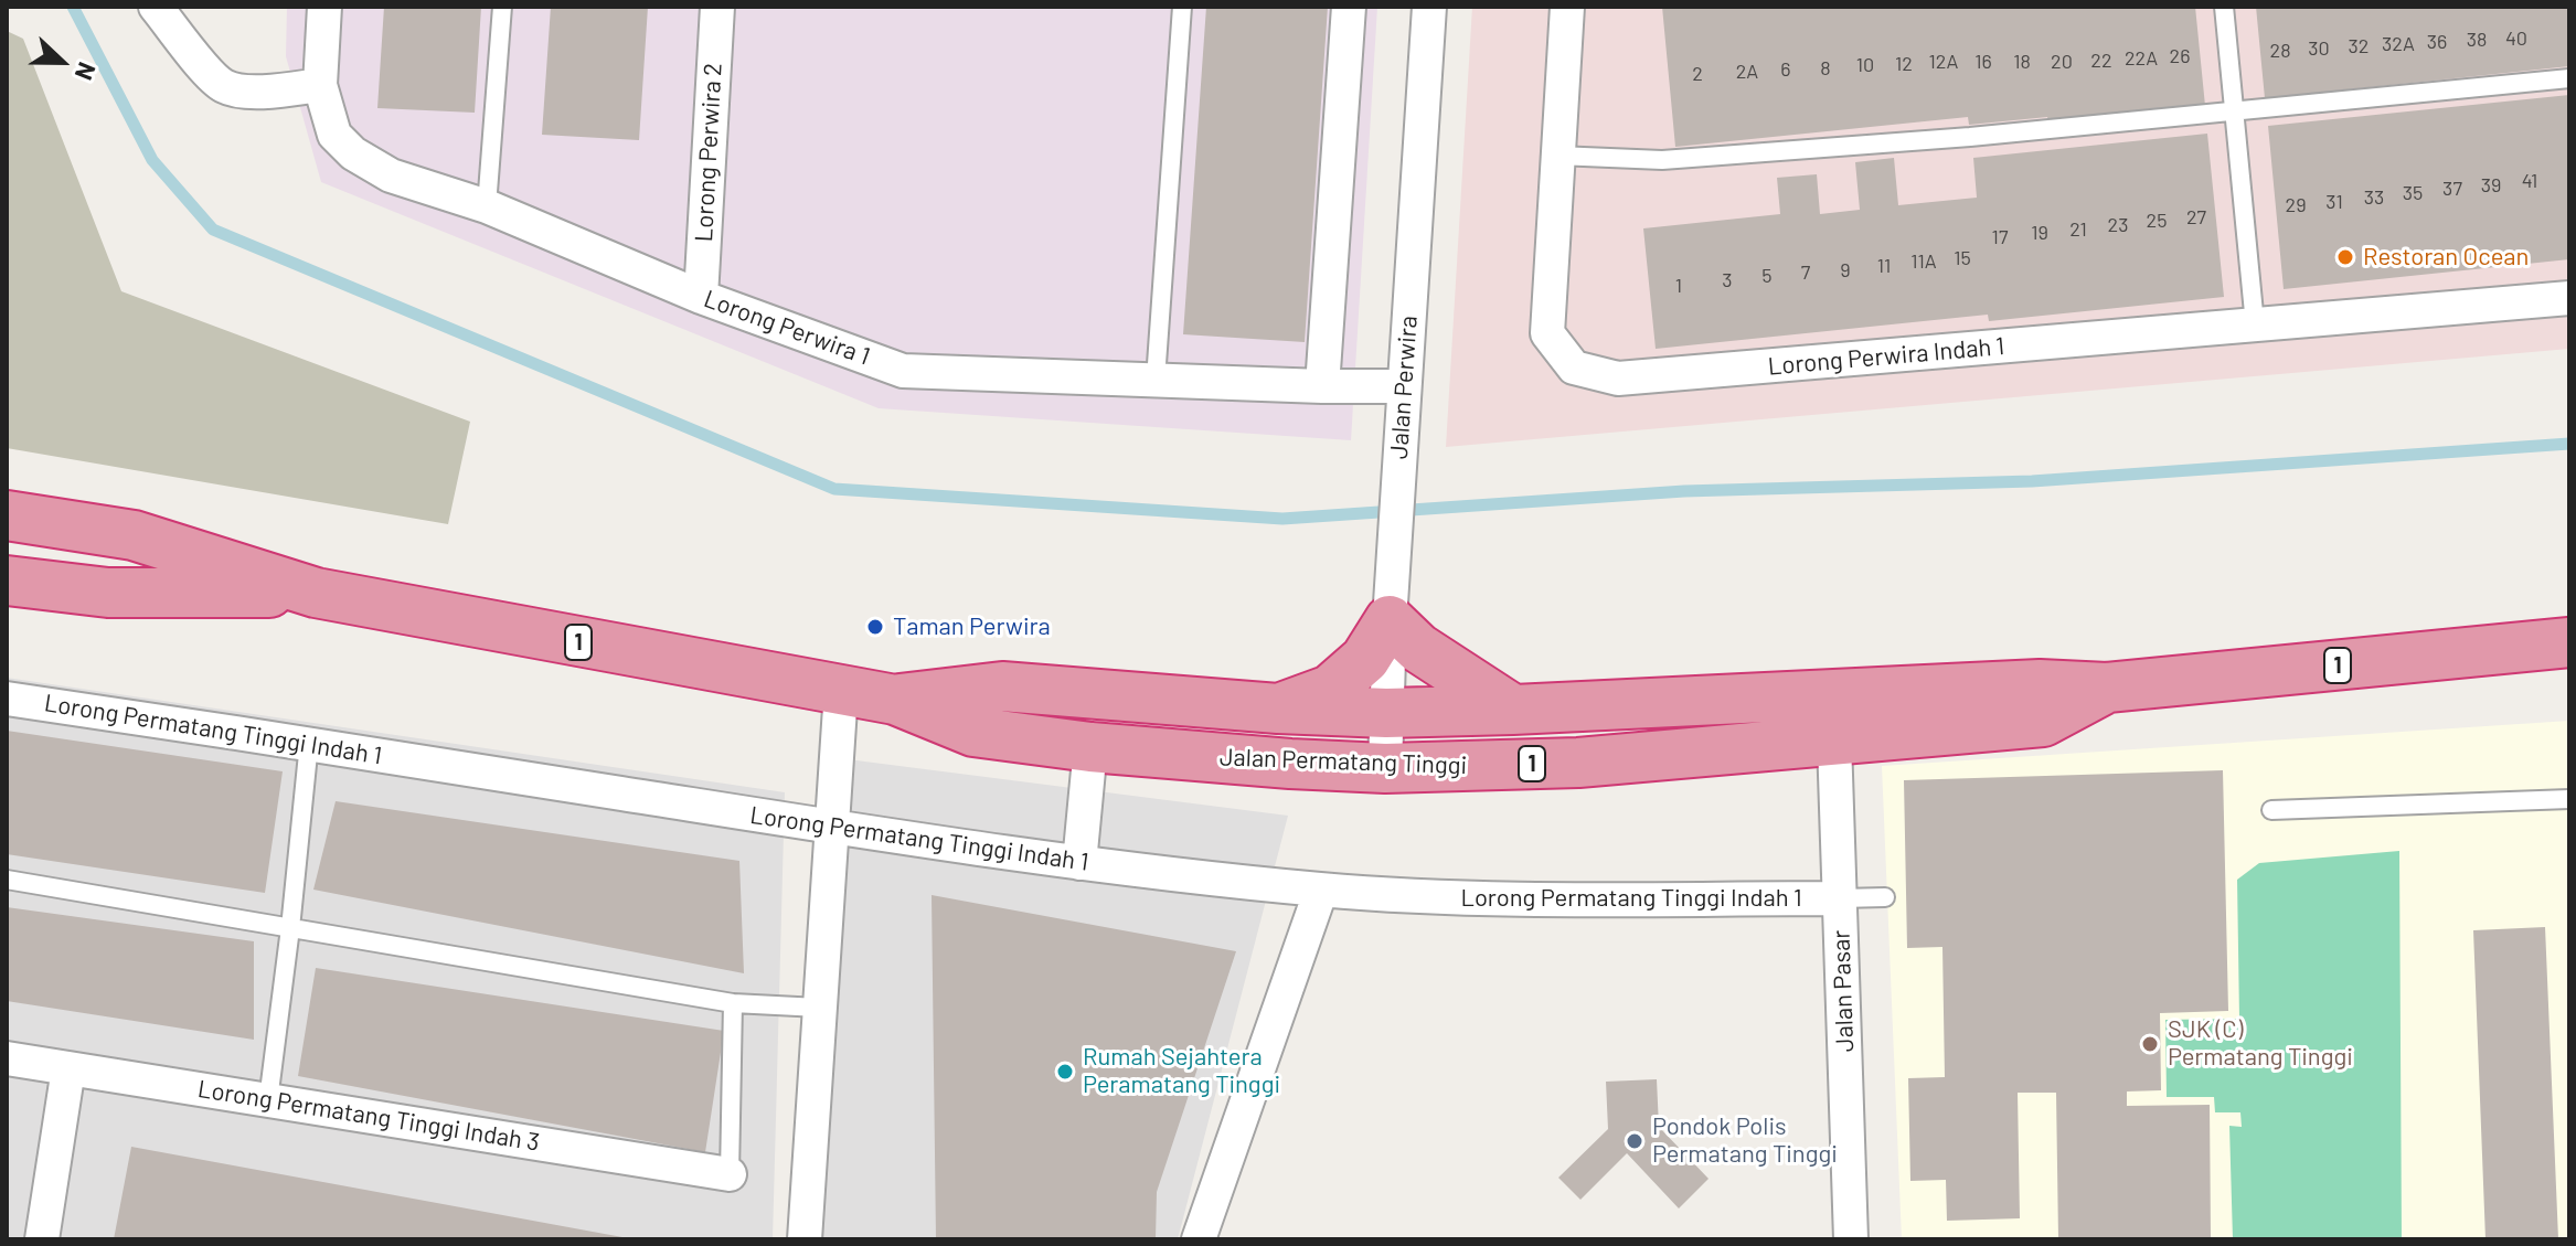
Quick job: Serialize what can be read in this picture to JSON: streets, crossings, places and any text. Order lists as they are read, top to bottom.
{
  "streets": {
    "highway": ["1", "Jalan Permatang Tinggi"],
    "street": [
      "Lorong Perwira 2",
      "Lorong Perwira 1",
      "Lorong Perwira Indah 1",
      "Jalan Perwira",
      "Lorong Permatang Tinggi Indah 1",
      "Jalan Pasar",
      "Lorong Permatang Tinggi Indah 3"
    ]
  },
  "crossings": [
    ["Lorong Perwira 2", "Lorong Perwira 1"],
    ["Lorong Perwira 1", "Jalan Perwira"],
    ["Jalan Perwira", "Jalan Permatang Tinggi"],
    ["Lorong Permatang Tinggi Indah 1", "Jalan Pasar"],
    ["Jalan Permatang Tinggi", "Jalan Pasar"]
  ],
  "places": [
    "Restoran Ocean",
    "Taman Perwira",
    "SJK (C) Permatang Tinggi",
    "Rumah Sejahtera Peramatang Tinggi",
    "Pondok Polis Permatang Tinggi"
  ],
  "house_numbers": [
    "40",
    "38",
    "36",
    "32A",
    "32",
    "30",
    "28",
    "26",
    "22A",
    "22",
    "12A",
    "16",
    "18",
    "20",
    "12",
    "10",
    "8",
    "6",
    "2A",
    "2",
    "41",
    "39",
    "37",
    "35",
    "33",
    "31",
    "29",
    "27",
    "25",
    "23",
    "21",
    "19",
    "17",
    "15",
    "11A",
    "11",
    "9",
    "7",
    "5",
    "3",
    "1"
  ],
  "north": "right"
}
